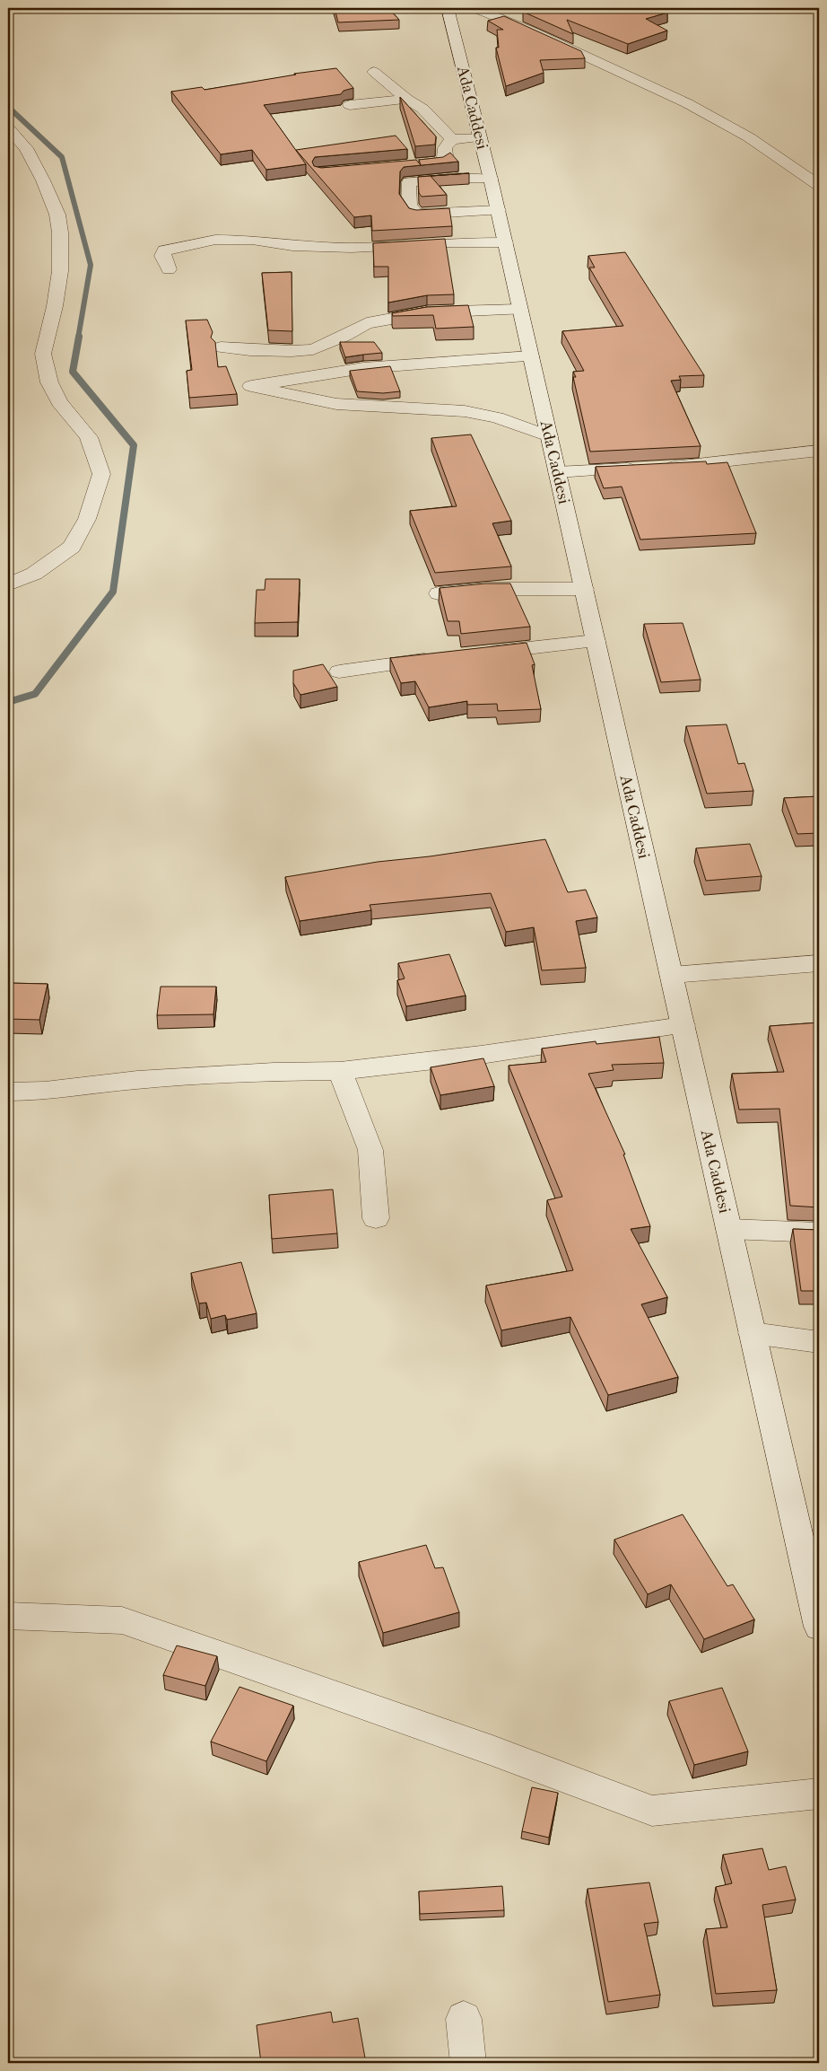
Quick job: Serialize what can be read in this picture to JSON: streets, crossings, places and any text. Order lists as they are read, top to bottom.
{
  "streets": {
    "street": ["Ada Caddesi"]
  }
}
